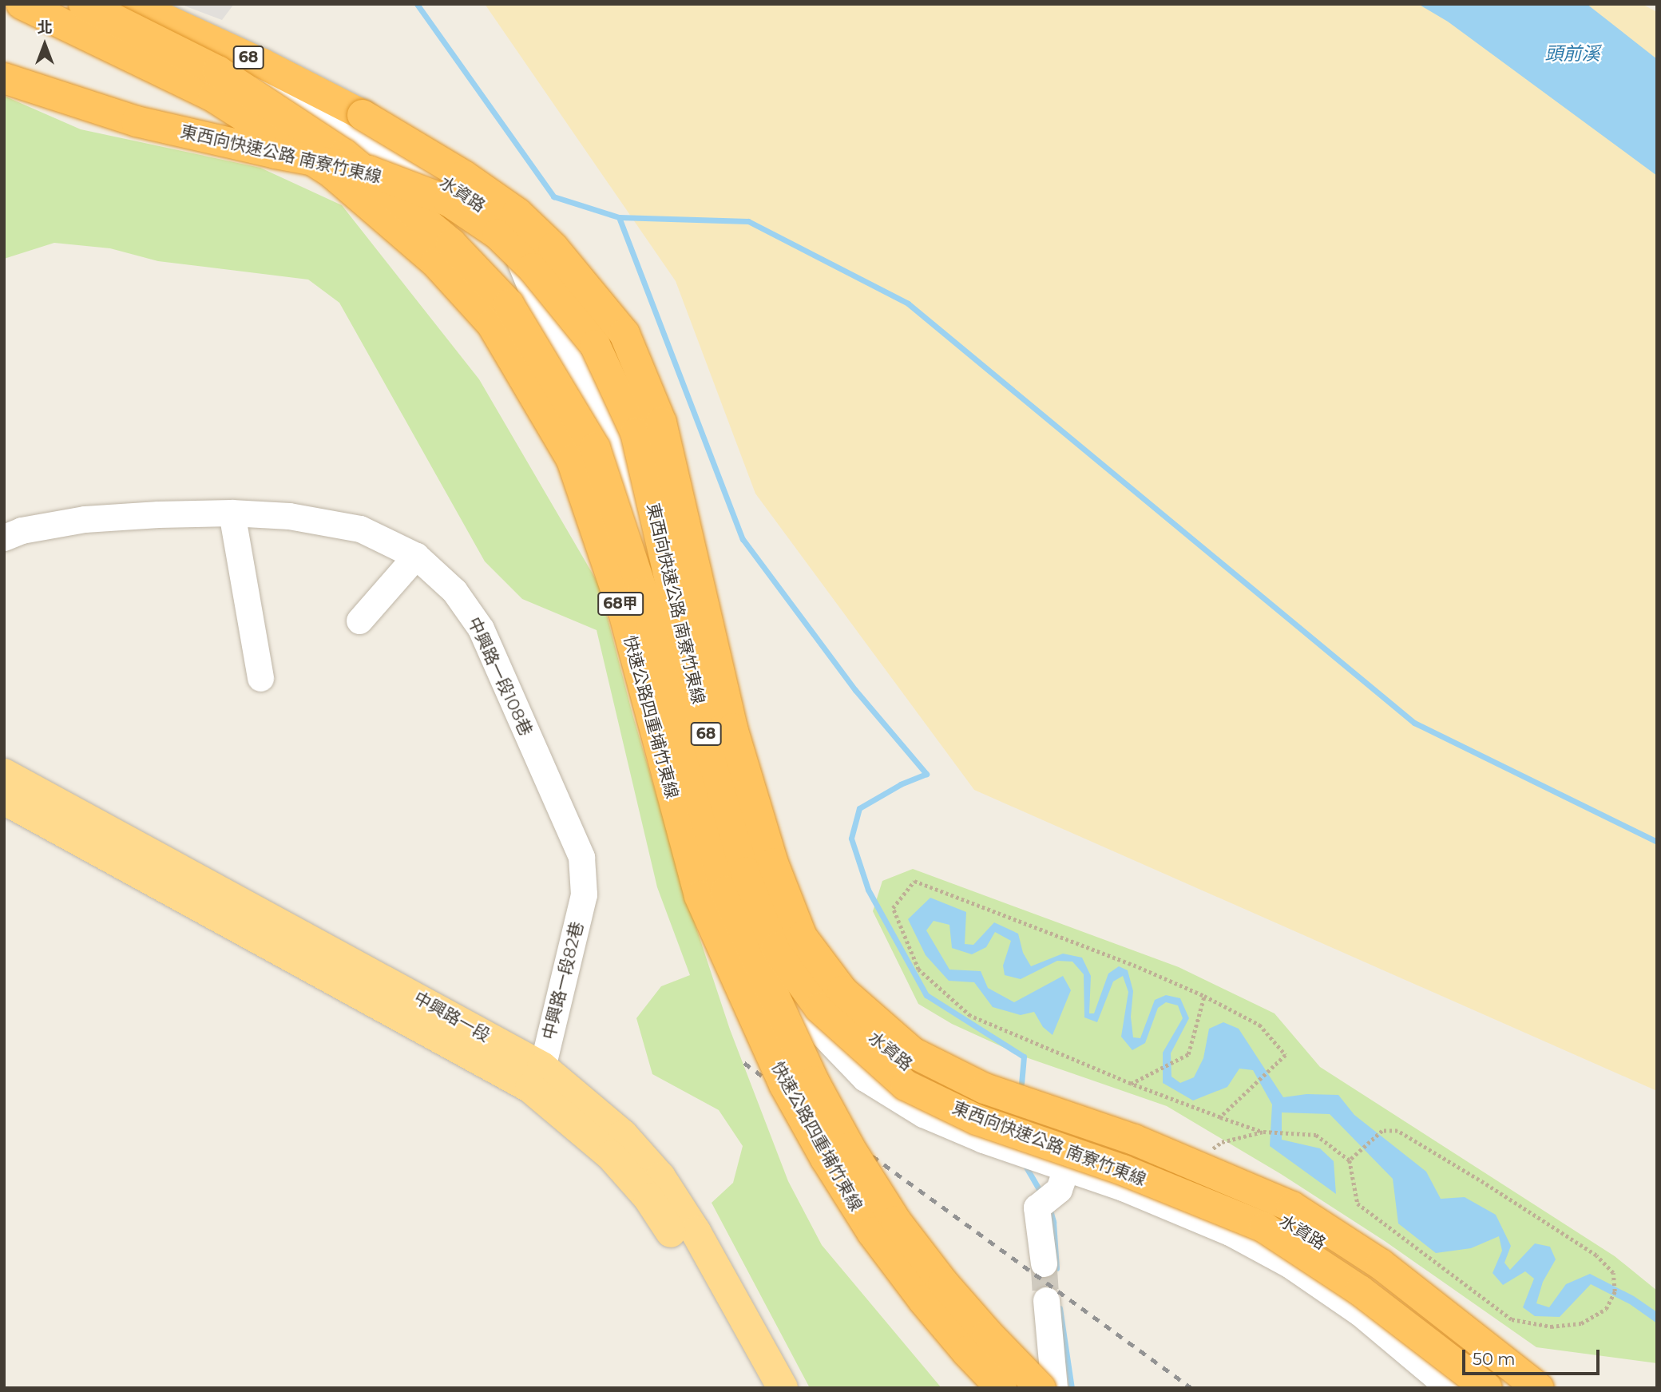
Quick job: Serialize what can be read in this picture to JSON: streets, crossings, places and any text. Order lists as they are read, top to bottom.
{
  "streets": {
    "highway": [
      "68",
      "東西向快速公路 南寮竹東線",
      "68甲",
      "快速公路四重埔竹東線"
    ],
    "main road": ["中興路一段"],
    "street": ["水資路", "中興路一段108巷", "中興路一段82巷"]
  },
  "crossings": [
    ["中興路一段108巷", "中興路一段82巷"],
    ["中興路一段82巷", "中興路一段"]
  ],
  "water": ["頭前溪"],
  "scale_bar": "50 m",
  "north": "top"
}
